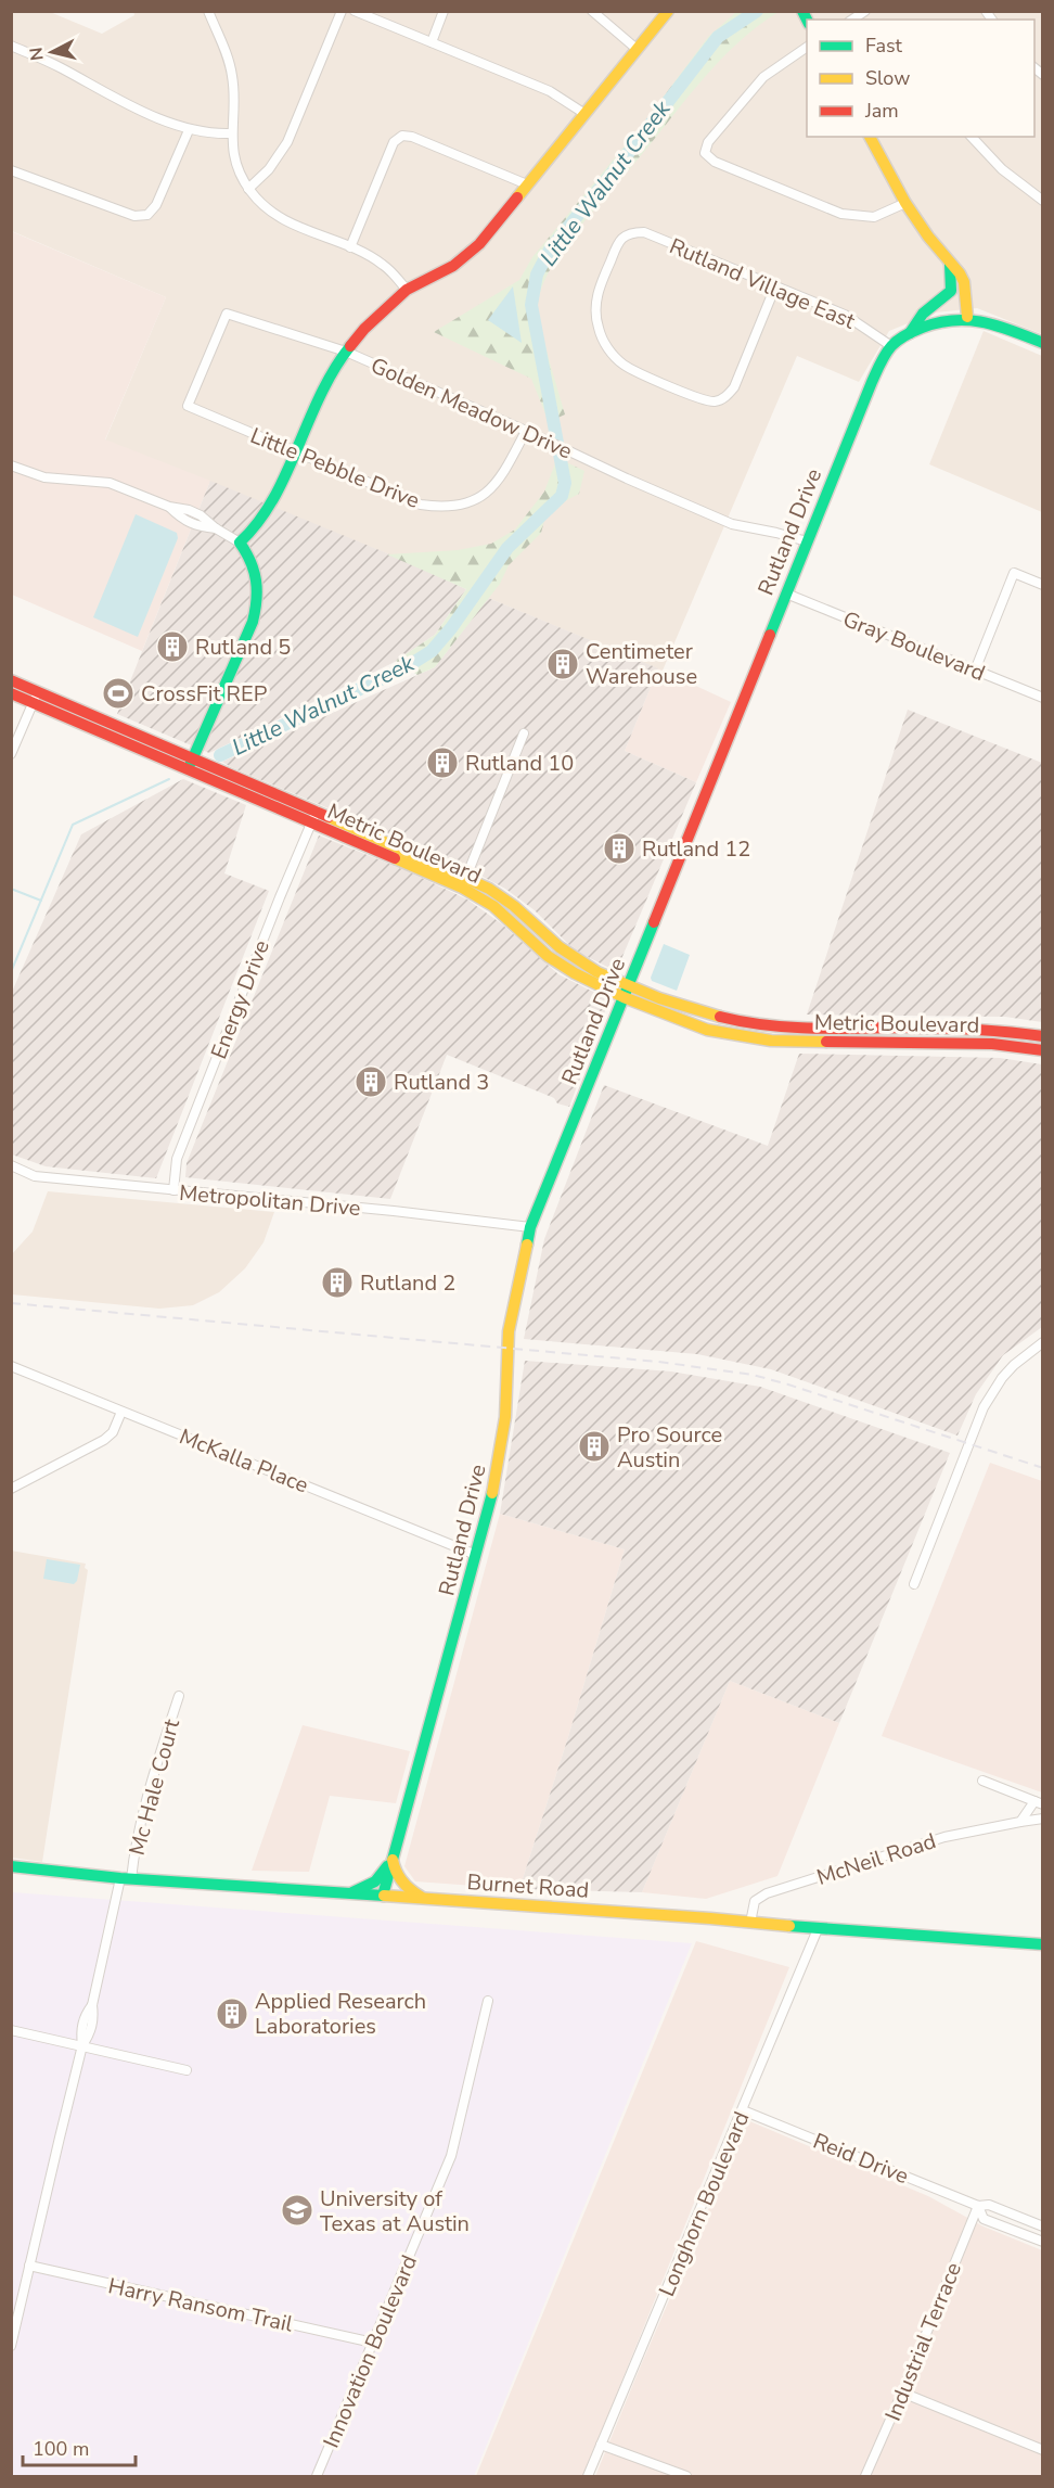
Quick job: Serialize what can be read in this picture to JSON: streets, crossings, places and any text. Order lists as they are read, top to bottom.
{
  "streets": {
    "street": [
      "Rutland Village East",
      "Golden Meadow Drive",
      "Little Pebble Drive",
      "Rutland Drive",
      "Gray Boulevard",
      "Metric Boulevard",
      "Energy Drive",
      "Metropolitan Drive",
      "McKalla Place",
      "Mc Hale Court",
      "McNeil Road",
      "Burnet Road",
      "Reid Drive",
      "Longhorn Boulevard",
      "Harry Ransom Trail",
      "Industrial Terrace",
      "Innovation Boulevard"
    ]
  },
  "crossings": [
    ["Rutland Village East", "Rutland Drive"],
    ["Golden Meadow Drive", "Little Pebble Drive"],
    ["Golden Meadow Drive", "Rutland Drive"],
    ["Rutland Drive", "Gray Boulevard"],
    ["Rutland Drive", "Metric Boulevard"],
    ["Rutland Drive", "Metropolitan Drive"],
    ["Rutland Drive", "McKalla Place"],
    ["Rutland Drive", "Burnet Road"],
    ["Metric Boulevard", "Energy Drive"],
    ["Energy Drive", "Metropolitan Drive"],
    ["Mc Hale Court", "Burnet Road"],
    ["Mc Hale Court", "Harry Ransom Trail"],
    ["McNeil Road", "Burnet Road"],
    ["Burnet Road", "Longhorn Boulevard"],
    ["Reid Drive", "Longhorn Boulevard"],
    ["Reid Drive", "Industrial Terrace"],
    ["Harry Ransom Trail", "Innovation Boulevard"]
  ],
  "water": ["Little Walnut Creek"],
  "places": {
    "building": [
      "Rutland 5",
      "Centimeter Warehouse",
      "Rutland 10",
      "Rutland 12",
      "Rutland 3",
      "Rutland 2",
      "Pro Source Austin",
      "Applied Research Laboratories"
    ],
    "sports": ["CrossFit REP"],
    "school or university": ["University of Texas at Austin"]
  },
  "legend": ["Fast", "Slow", "Jam"],
  "scale_bar": "100 m",
  "north": "left"
}
